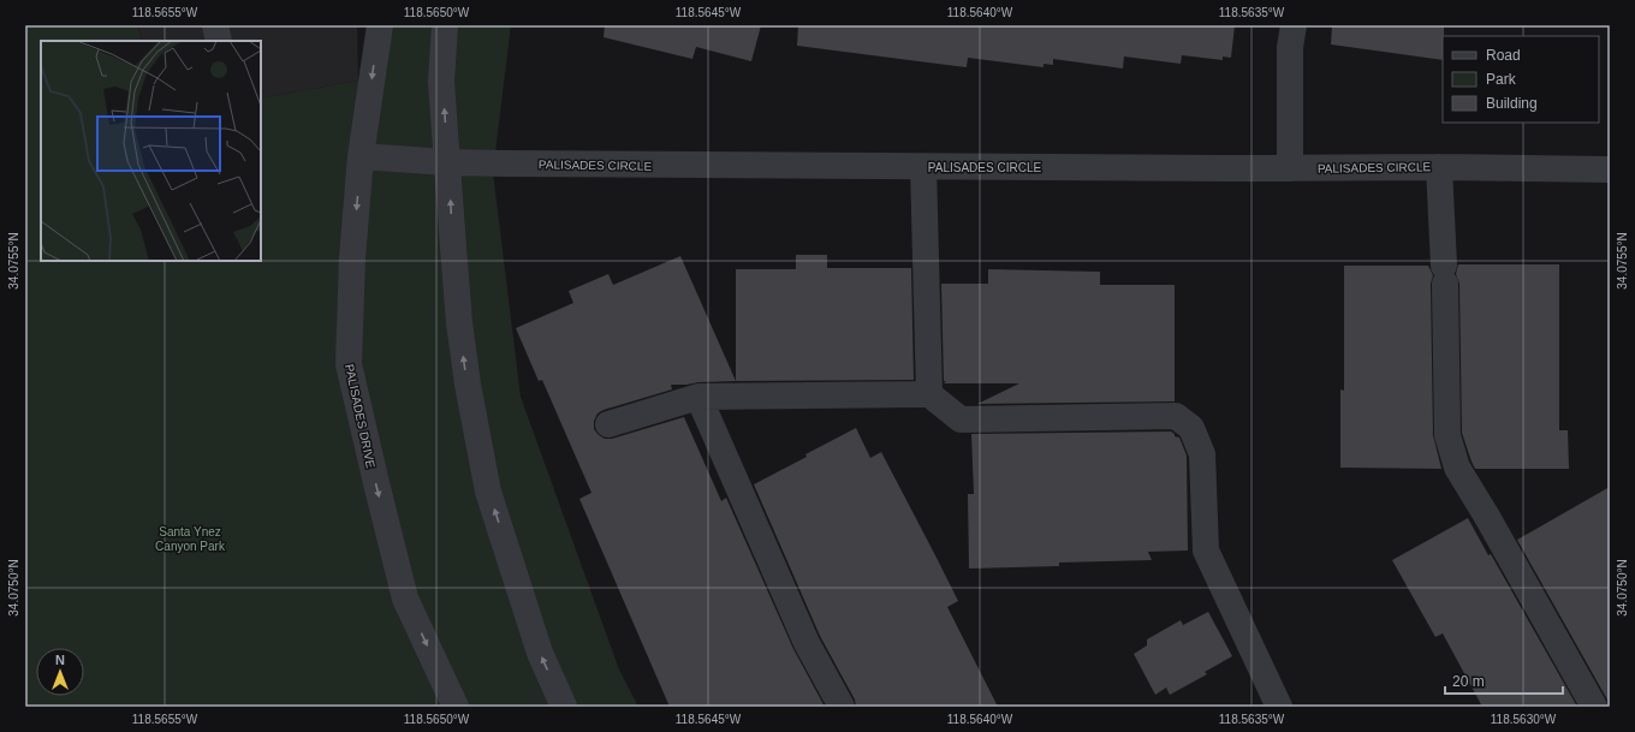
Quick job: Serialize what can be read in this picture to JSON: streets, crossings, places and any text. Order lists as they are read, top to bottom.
{
  "streets": {
    "street": ["PALISADES CIRCLE", "PALISADES DRIVE"]
  },
  "crossings": [
    ["PALISADES CIRCLE", "PALISADES DRIVE"]
  ],
  "parks": ["Santa Ynez Canyon Park"],
  "legend": ["Road", "Park", "Building"],
  "scale_bar": "20 m",
  "north": "top",
  "coordinates": [
    "118.5655°W",
    "118.5650°W",
    "118.5645°W",
    "118.5640°W",
    "118.5635°W",
    "34.0755°N",
    "34.0750°N",
    "118.5630°W"
  ]
}
